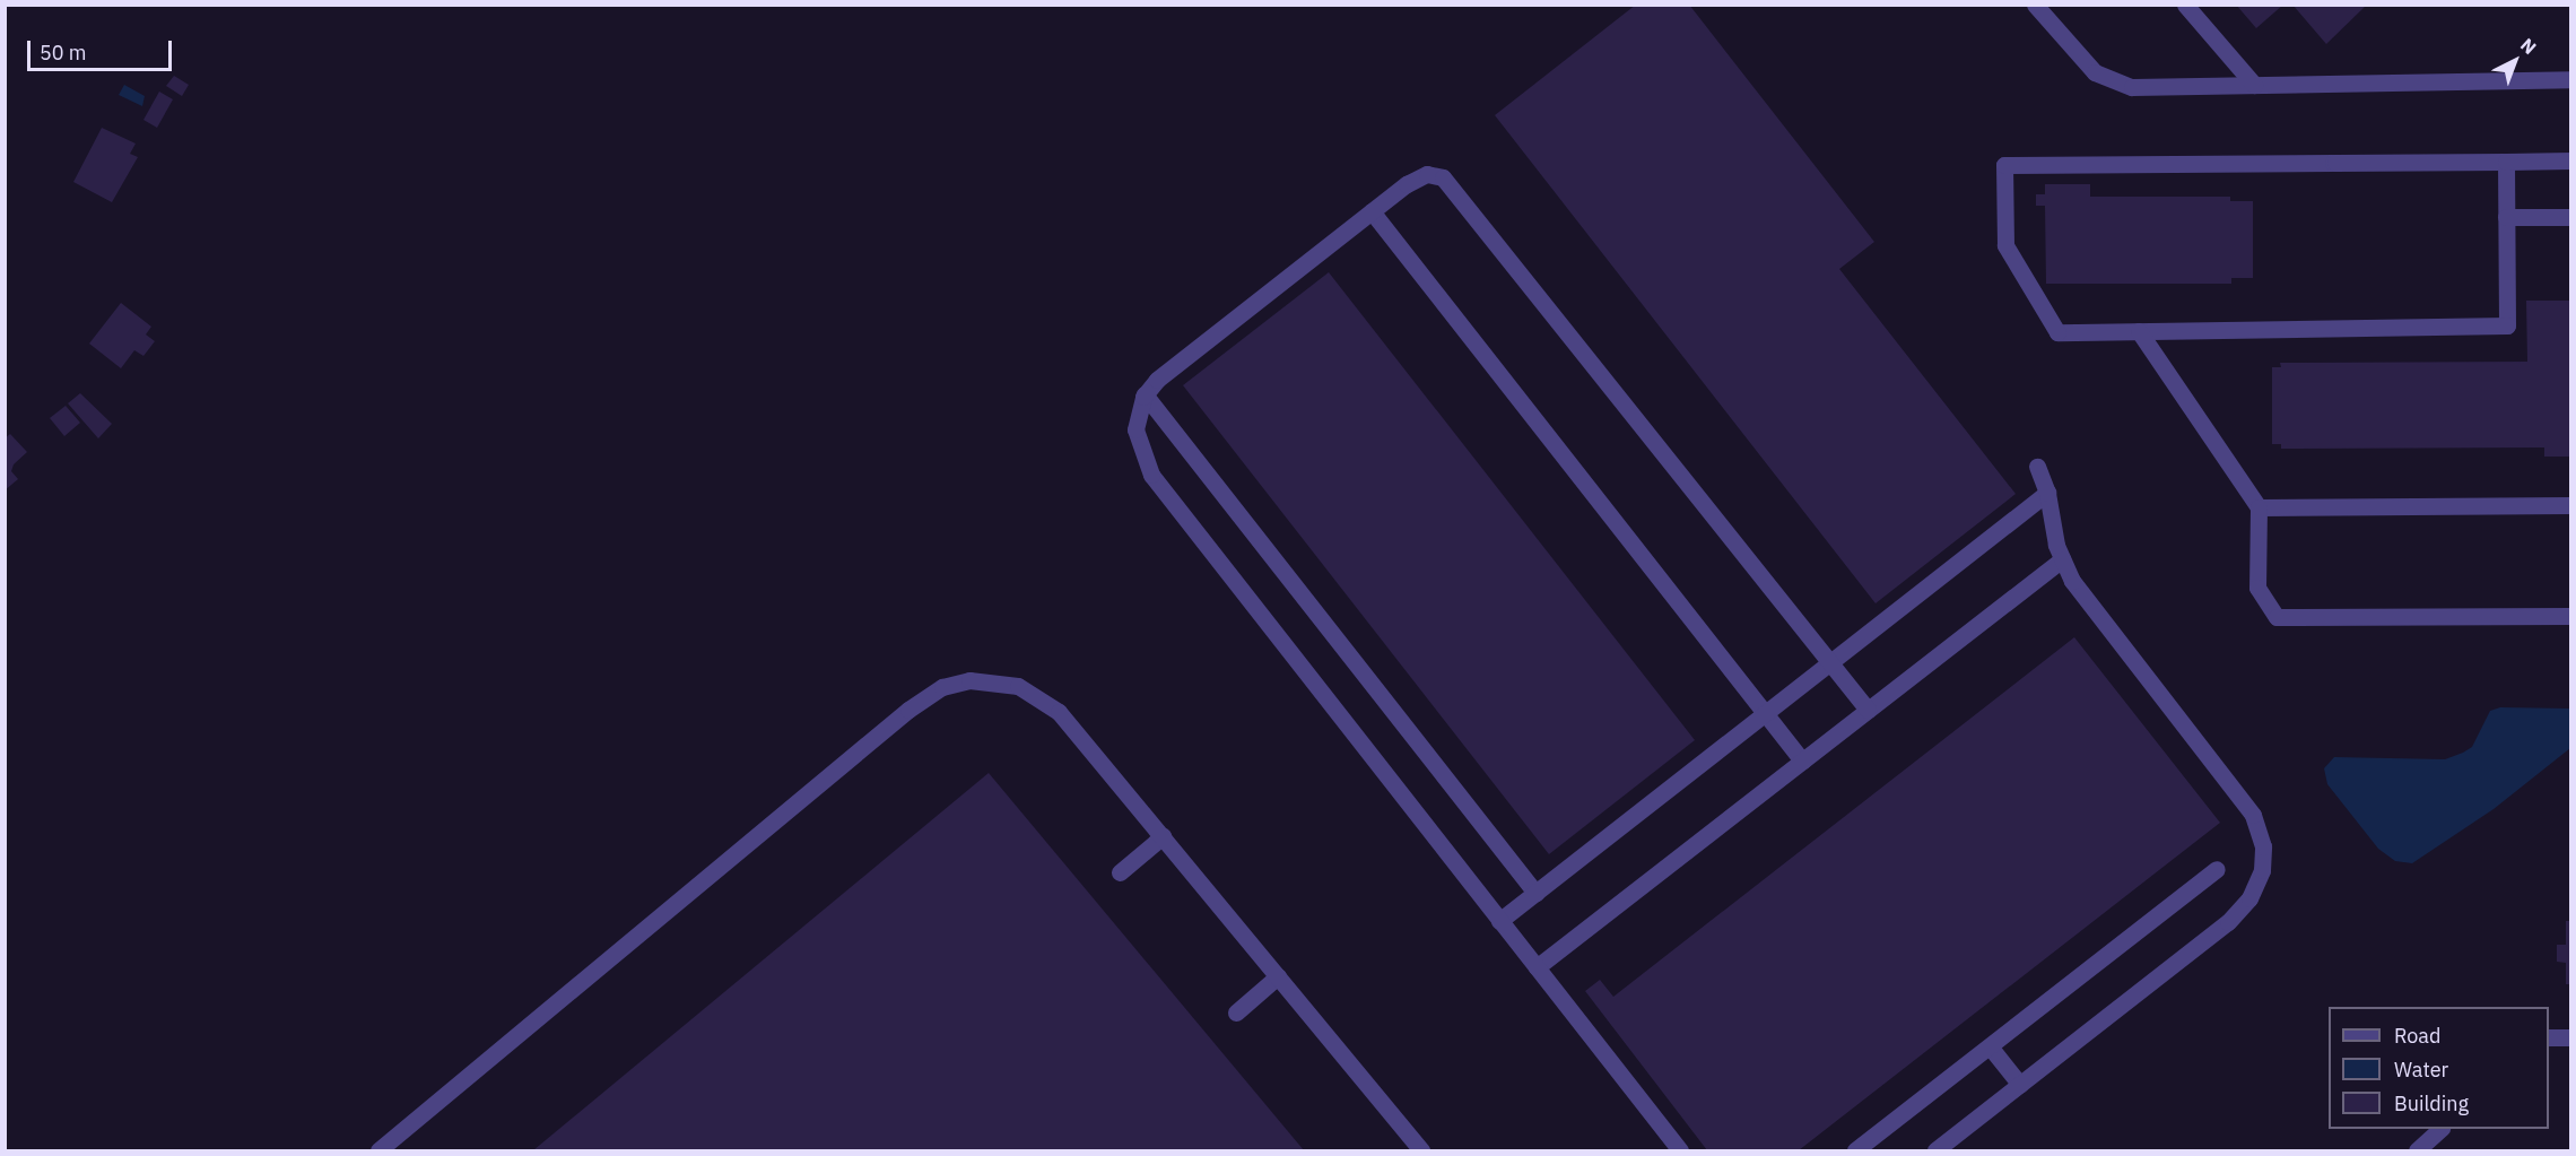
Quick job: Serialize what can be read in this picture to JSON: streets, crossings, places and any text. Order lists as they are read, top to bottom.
{
  "legend": ["Road", "Water", "Building"],
  "scale_bar": "50 m",
  "north": "top right"
}
